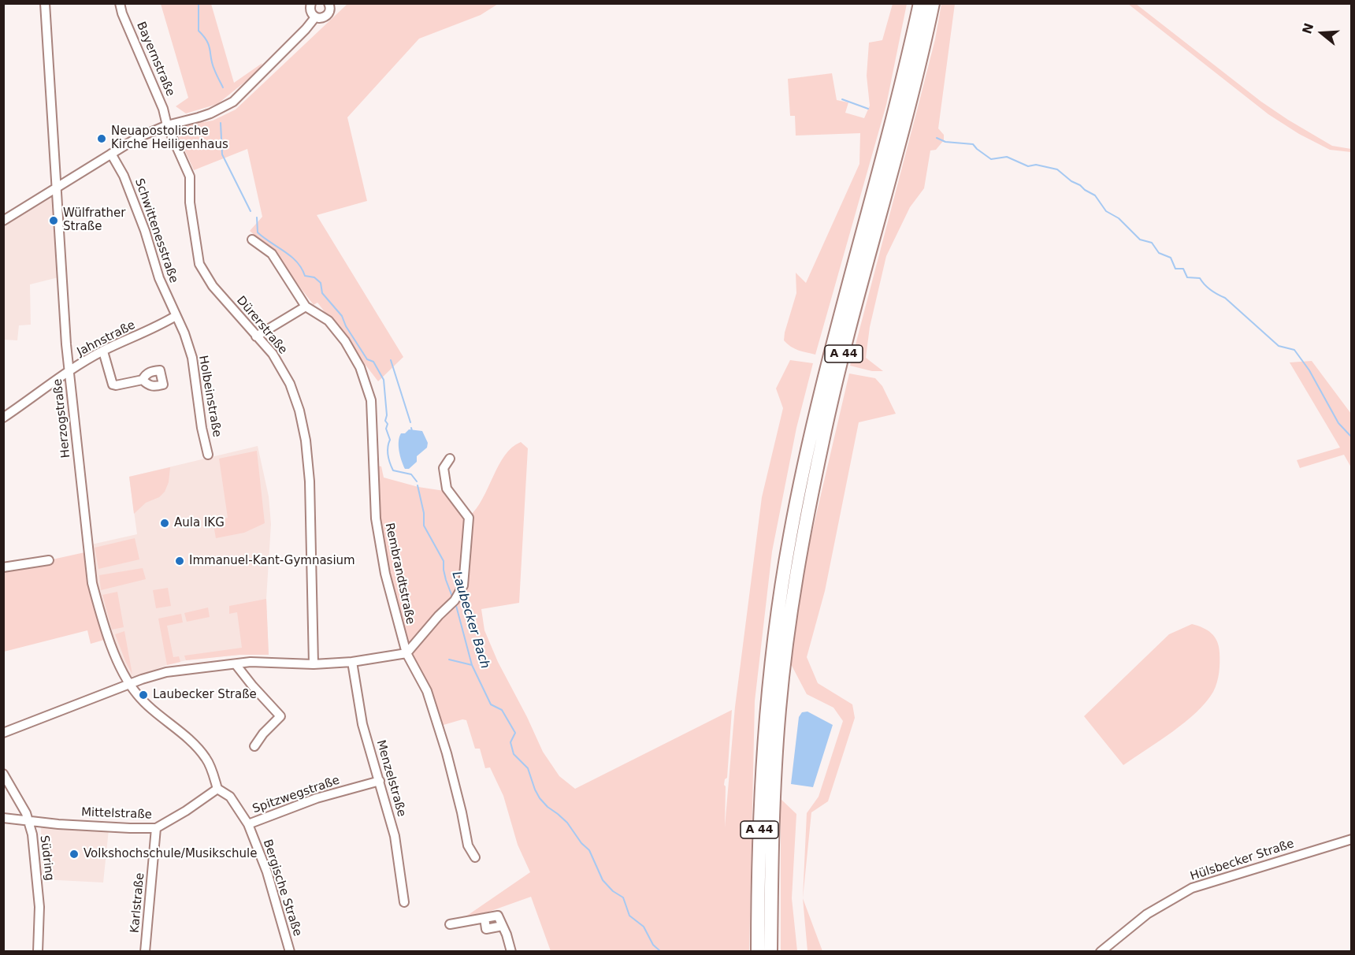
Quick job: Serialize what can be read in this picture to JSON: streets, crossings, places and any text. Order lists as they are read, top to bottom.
{
  "streets": {
    "highway": ["A 44"],
    "street": [
      "Bayernstraße",
      "Schwittenesstraße",
      "Dürerstraße",
      "Jahnstraße",
      "Holbeinstraße",
      "Herzogstraße",
      "Rembrandtstraße",
      "Menzelstraße",
      "Spitzwegstraße",
      "Mittelstraße",
      "Südring",
      "Hülsbecker Straße",
      "Bergische Straße",
      "Karlstraße"
    ]
  },
  "crossings": [
    ["Bayernstraße", "Dürerstraße"],
    ["Schwittenesstraße", "Jahnstraße"],
    ["Schwittenesstraße", "Holbeinstraße"],
    ["Jahnstraße", "Holbeinstraße"],
    ["Jahnstraße", "Herzogstraße"],
    ["Herzogstraße", "Mittelstraße"],
    ["Herzogstraße", "Bergische Straße"],
    ["Menzelstraße", "Spitzwegstraße"],
    ["Spitzwegstraße", "Bergische Straße"],
    ["Mittelstraße", "Südring"],
    ["Mittelstraße", "Bergische Straße"],
    ["Mittelstraße", "Karlstraße"]
  ],
  "water": ["Laubecker Bach"],
  "places": [
    "Neuapostolische Kirche Heiligenhaus",
    "Wülfrather Straße",
    "Aula IKG",
    "Immanuel-Kant-Gymnasium",
    "Laubecker Straße",
    "Volkshochschule/Musikschule"
  ],
  "north": "left"
}
